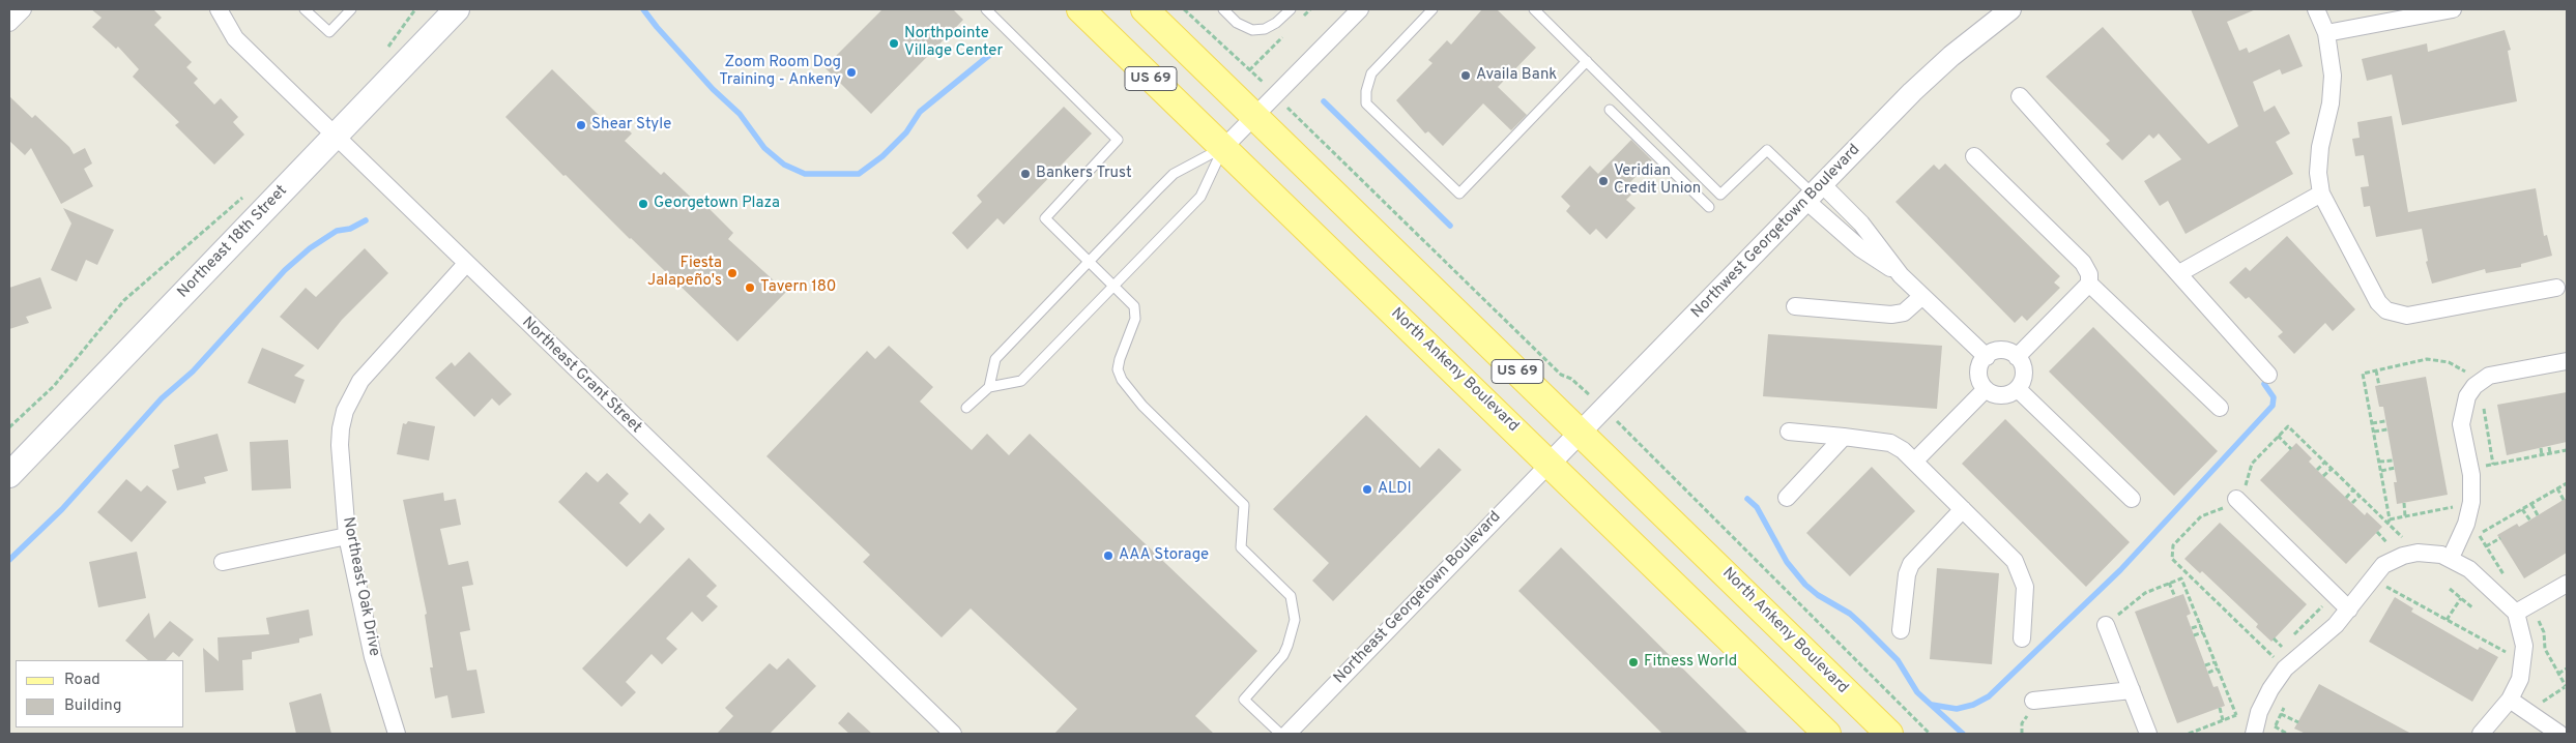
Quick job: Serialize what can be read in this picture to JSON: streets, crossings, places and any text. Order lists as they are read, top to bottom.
{
  "streets": {
    "main road": ["US 69", "Northeast 18th Street", "North Ankeny Boulevard"],
    "street": [
      "Northwest Georgetown Boulevard",
      "Northeast Grant Street",
      "Northeast Oak Drive",
      "Northeast Georgetown Boulevard"
    ]
  },
  "crossings": [
    ["Northwest Georgetown Boulevard", "North Ankeny Boulevard"],
    ["Northwest Georgetown Boulevard", "Northeast Georgetown Boulevard"],
    ["Northeast 18th Street", "Northeast Grant Street"],
    ["North Ankeny Boulevard", "Northeast Georgetown Boulevard"],
    ["Northeast Grant Street", "Northeast Oak Drive"]
  ],
  "places": [
    "Northpointe Village Center",
    "Zoom Room Dog Training - Ankeny",
    "Availa Bank",
    "Shear Style",
    "Bankers Trust",
    "Veridian Credit Union",
    "Georgetown Plaza",
    "Fiesta Jalapeño's",
    "Tavern 180",
    "ALDI",
    "AAA Storage",
    "Fitness World"
  ],
  "legend": ["Road", "Building"]
}
